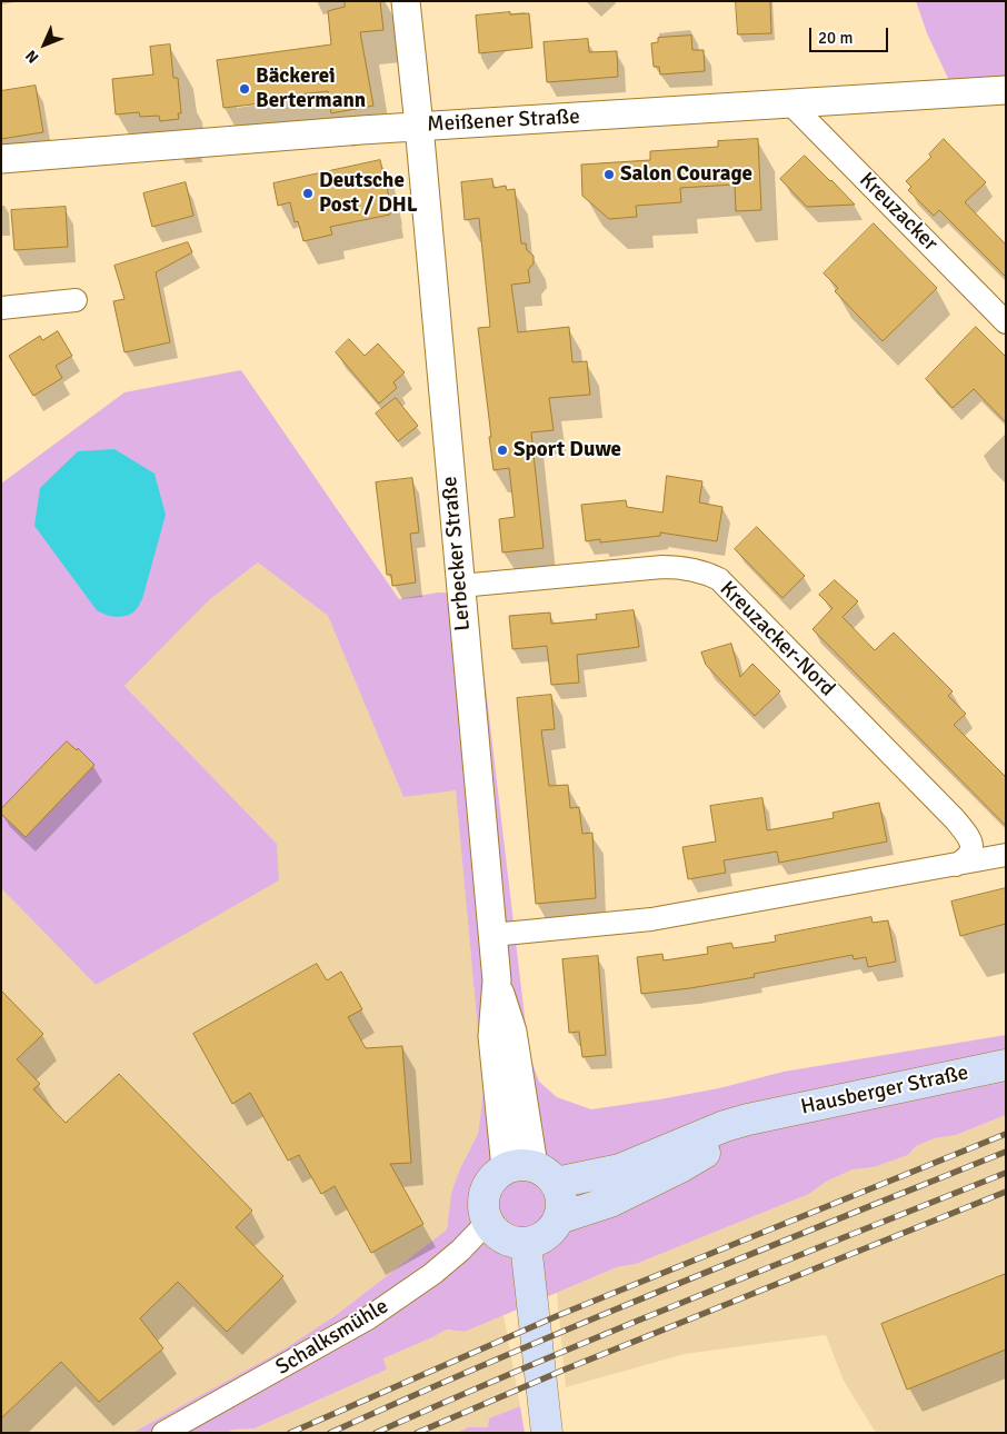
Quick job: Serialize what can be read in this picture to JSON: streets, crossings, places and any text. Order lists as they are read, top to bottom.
{
  "streets": {
    "main road": ["Hausberger Straße"],
    "street": [
      "Meißener Straße",
      "Kreuzacker",
      "Lerbecker Straße",
      "Kreuzacker-Nord",
      "Schalksmühle"
    ]
  },
  "crossings": [
    ["Meißener Straße", "Kreuzacker"],
    ["Meißener Straße", "Lerbecker Straße"],
    ["Lerbecker Straße", "Kreuzacker-Nord"],
    ["Lerbecker Straße", "Hausberger Straße"],
    ["Lerbecker Straße", "Schalksmühle"],
    ["Hausberger Straße", "Schalksmühle"]
  ],
  "places": [
    "Bäckerei Bertermann",
    "Salon Courage",
    "Deutsche Post / DHL",
    "Sport Duwe"
  ],
  "scale_bar": "20 m",
  "north": "bottom left"
}
